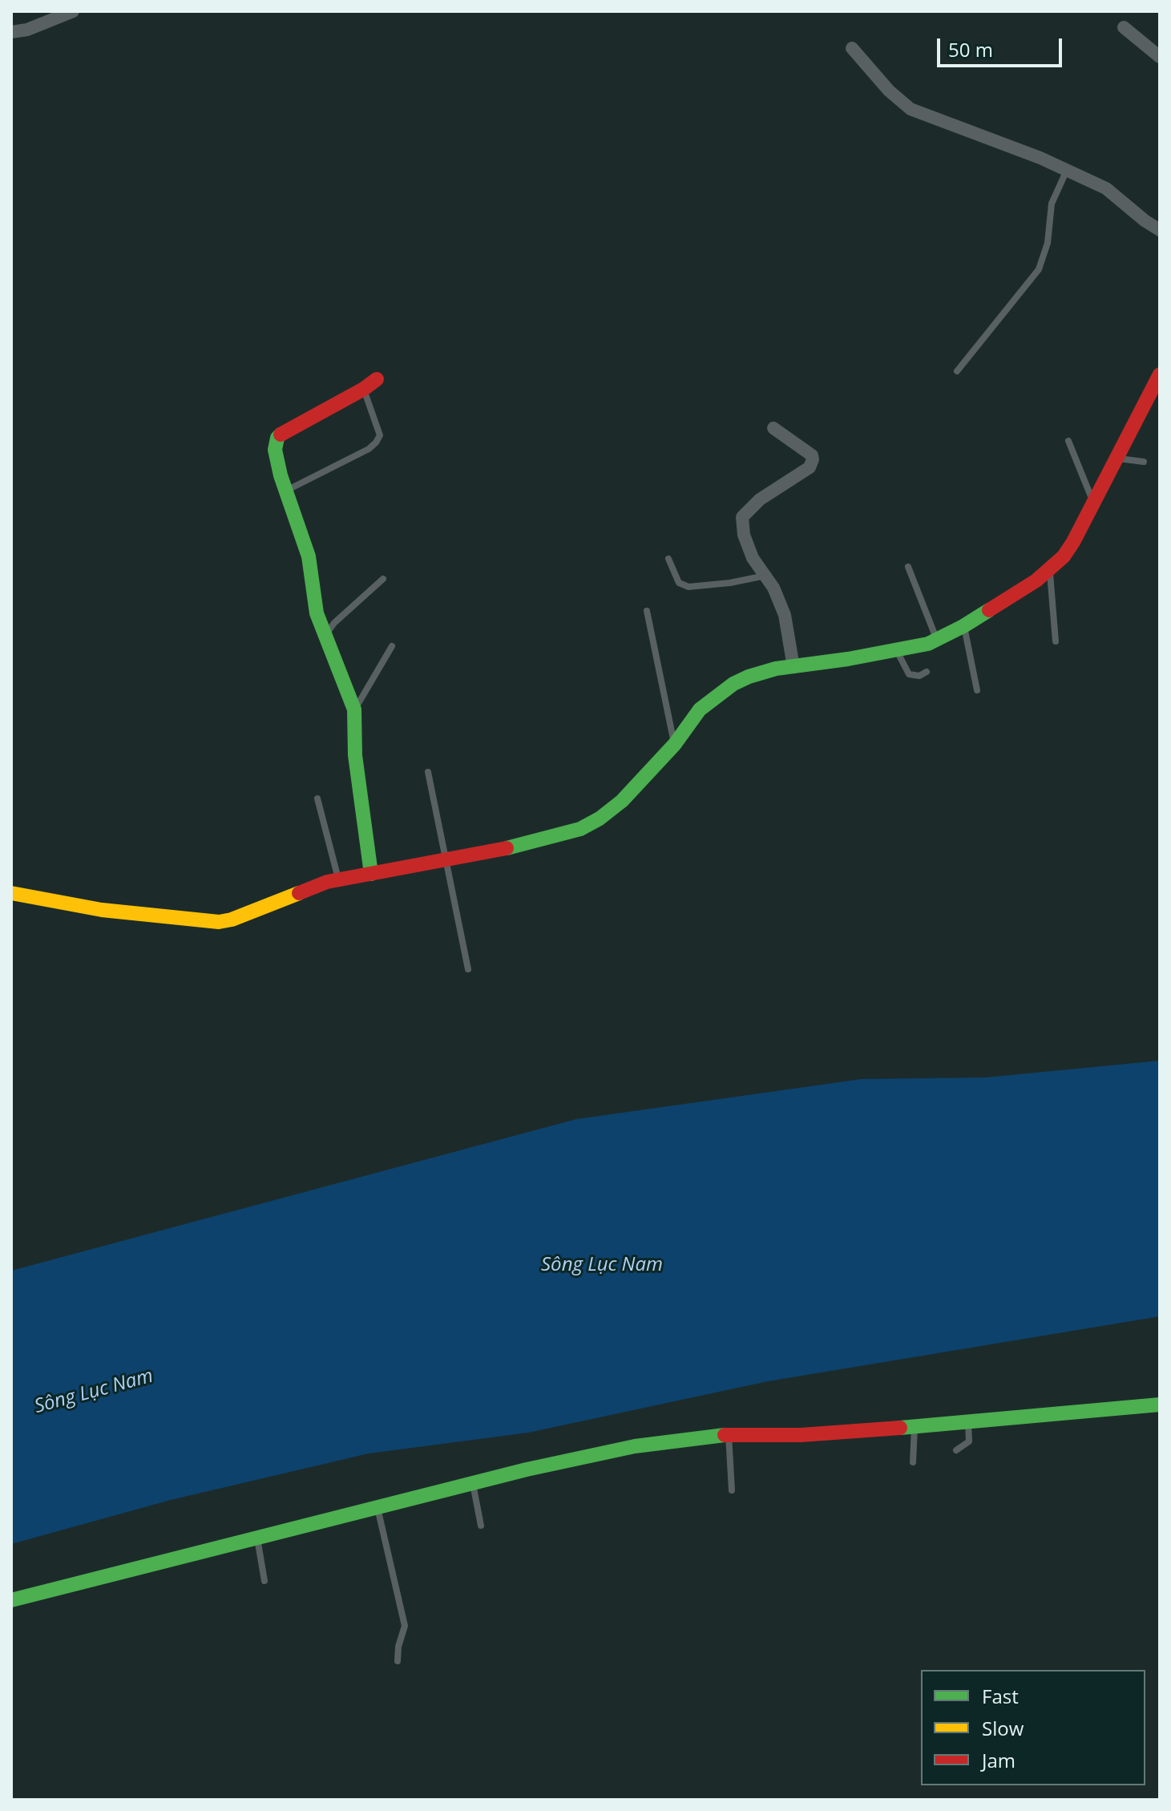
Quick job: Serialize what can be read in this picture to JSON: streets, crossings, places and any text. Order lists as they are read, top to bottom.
{
  "water": ["Sông Lục Nam"],
  "legend": ["Fast", "Slow", "Jam"],
  "scale_bar": "50 m"
}
